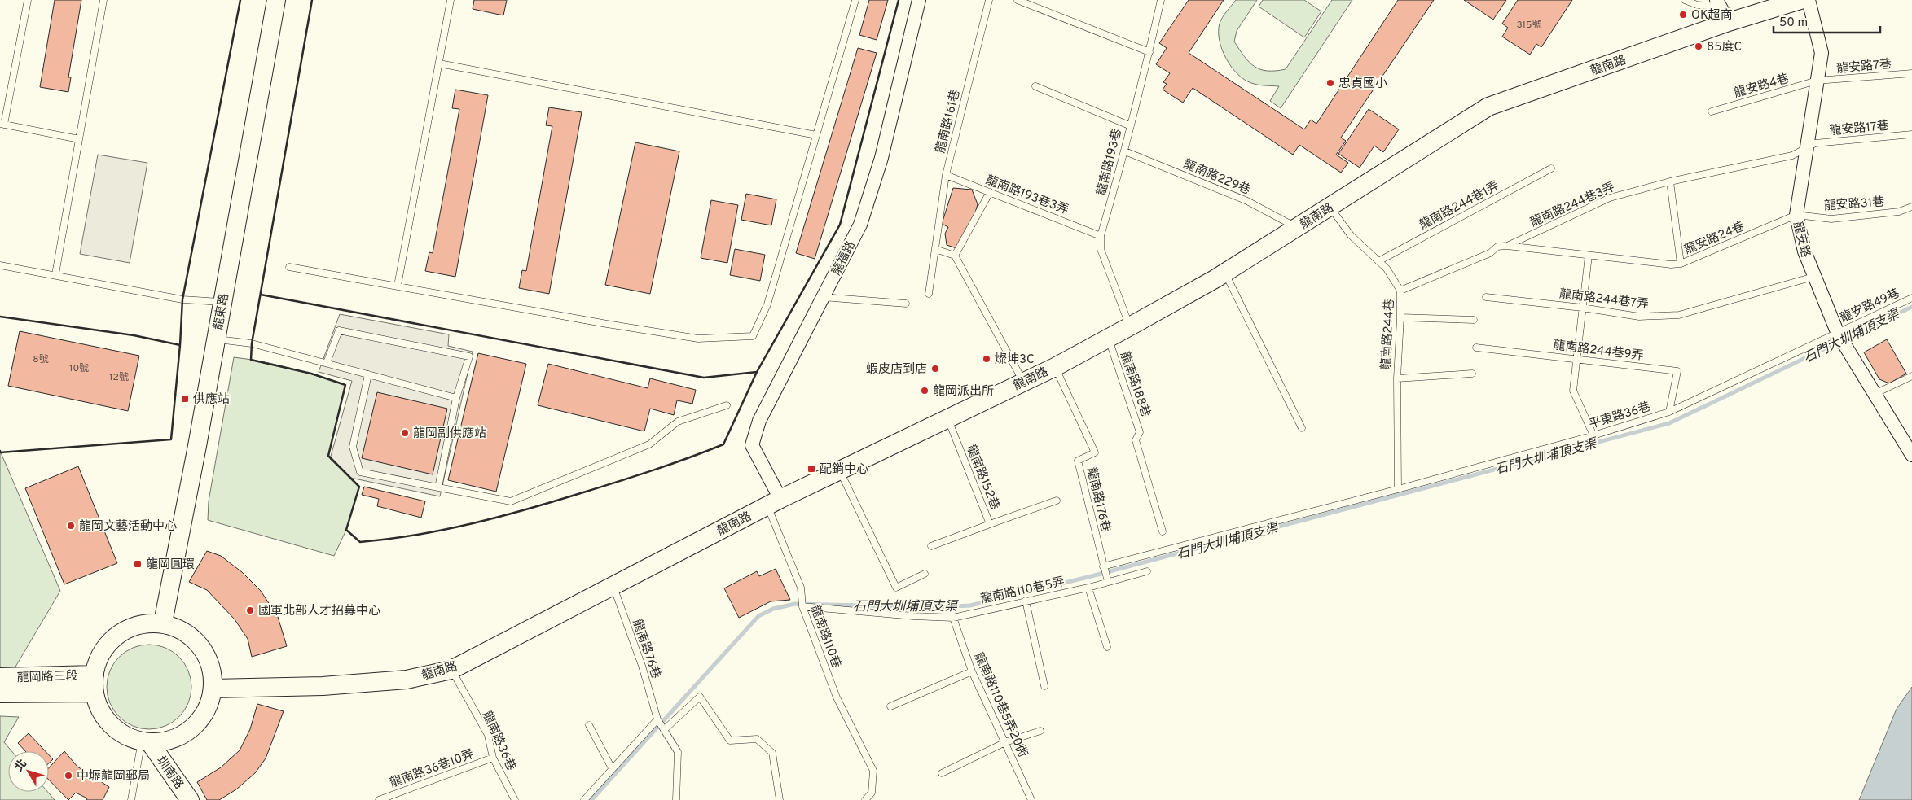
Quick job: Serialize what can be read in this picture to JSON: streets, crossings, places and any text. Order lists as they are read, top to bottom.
{
  "streets": {
    "main road": [
      "龍南路",
      "龍東路",
      "龍岡路三段",
      "圳南路"
    ],
    "street": ["龍安路", "龍福路"],
    "lane": [
      "龍安路7巷",
      "龍安路4巷",
      "龍南路161巷",
      "龍安路17巷",
      "龍南路193巷",
      "龍南路229巷",
      "龍南路193巷3弄",
      "龍安路31巷",
      "龍南路244巷3弄",
      "龍南路244巷1弄",
      "龍安路24巷",
      "龍南路244巷7弄",
      "龍安路49巷",
      "龍南路244巷",
      "龍南路244巷9弄",
      "龍南路188巷",
      "平東路36巷",
      "龍南路152巷",
      "龍南路176巷",
      "龍南路110巷5弄",
      "龍南路110巷",
      "龍南路76巷",
      "龍南路110巷5弄20衖",
      "龍南路36巷",
      "龍南路36巷10弄"
    ]
  },
  "crossings": [
    ["龍南路", "龍南路193巷"],
    ["龍南路", "龍南路229巷"],
    ["龍南路", "龍福路"],
    ["龍南路", "龍東路"],
    ["龍南路", "龍南路244巷"],
    ["龍南路", "龍南路188巷"],
    ["龍南路", "龍南路152巷"],
    ["龍南路", "龍南路176巷"],
    ["龍南路", "龍南路110巷"],
    ["龍南路", "龍南路76巷"],
    ["龍南路", "龍岡路三段"],
    ["龍南路", "龍南路36巷"],
    ["龍南路", "圳南路"],
    ["龍安路7巷", "龍安路4巷"],
    ["龍安路7巷", "龍安路"],
    ["龍安路4巷", "龍安路"],
    ["龍南路161巷", "龍南路193巷3弄"],
    ["龍安路17巷", "龍南路244巷3弄"],
    ["龍安路17巷", "龍安路"],
    ["龍南路193巷", "龍南路229巷"],
    ["龍南路193巷", "龍南路193巷3弄"],
    ["龍安路31巷", "龍安路24巷"],
    ["龍安路31巷", "龍安路"],
    ["龍南路244巷3弄", "龍安路24巷"],
    ["龍南路244巷3弄", "龍安路"],
    ["龍南路244巷3弄", "龍南路244巷"],
    ["龍南路244巷1弄", "龍南路244巷"],
    ["龍安路24巷", "龍安路"],
    ["龍安路", "龍南路244巷7弄"],
    ["龍安路", "龍安路49巷"],
    ["龍安路", "平東路36巷"],
    ["龍福路", "龍南路110巷"],
    ["龍安路49巷", "平東路36巷"],
    ["龍東路", "龍岡路三段"],
    ["龍東路", "圳南路"],
    ["龍南路244巷", "平東路36巷"],
    ["龍南路244巷9弄", "平東路36巷"],
    ["平東路36巷", "龍南路176巷"],
    ["龍南路176巷", "龍南路110巷5弄"],
    ["龍南路110巷5弄", "龍南路110巷"],
    ["龍南路110巷5弄", "龍南路110巷5弄20衖"],
    ["龍岡路三段", "圳南路"],
    ["龍南路36巷", "龍南路36巷10弄"]
  ],
  "water": ["石門大圳埔頂支渠"],
  "places": {
    "other": [
      "OK超商",
      "85度C",
      "忠貞國小",
      "燦坤3C",
      "蝦皮店到店",
      "龍岡派出所",
      "龍岡副供應站",
      "龍岡文藝活動中心",
      "國軍北部人才招募中心",
      "中壢龍岡郵局"
    ],
    "transit": ["供應站", "配銷中心", "龍岡圓環"]
  },
  "house_numbers": [
    "315號",
    "8號",
    "10號",
    "12號"
  ],
  "scale_bar": "50 m",
  "north": "top left"
}
